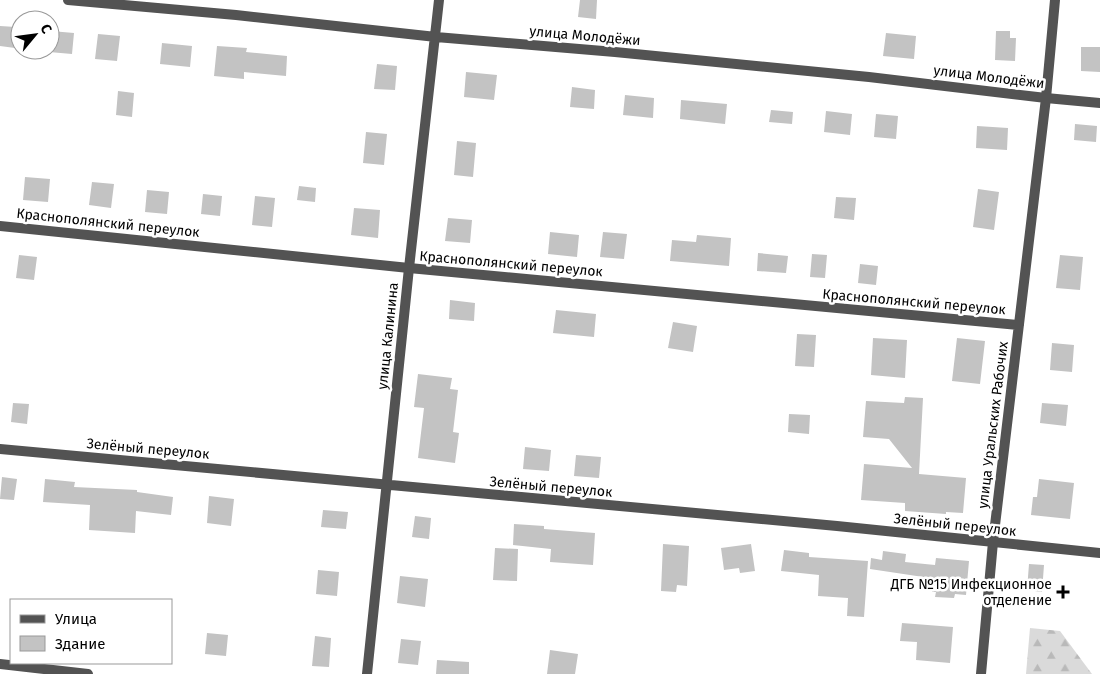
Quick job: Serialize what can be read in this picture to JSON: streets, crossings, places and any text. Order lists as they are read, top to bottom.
{
  "streets": {
    "street": [
      "улица Молодёжи",
      "Краснополянский переулок",
      "улица Калинина",
      "улица Уральских Рабочих",
      "Зелёный переулок"
    ]
  },
  "crossings": [
    ["улица Молодёжи", "улица Калинина"],
    ["улица Молодёжи", "улица Уральских Рабочих"],
    ["Краснополянский переулок", "улица Калинина"],
    ["Краснополянский переулок", "улица Уральских Рабочих"],
    ["улица Калинина", "Зелёный переулок"],
    ["улица Уральских Рабочих", "Зелёный переулок"]
  ],
  "places": {
    "health": ["ДГБ №15 Инфекционное отделение"]
  },
  "legend": ["Улица", "Здание"],
  "north": "top right"
}
